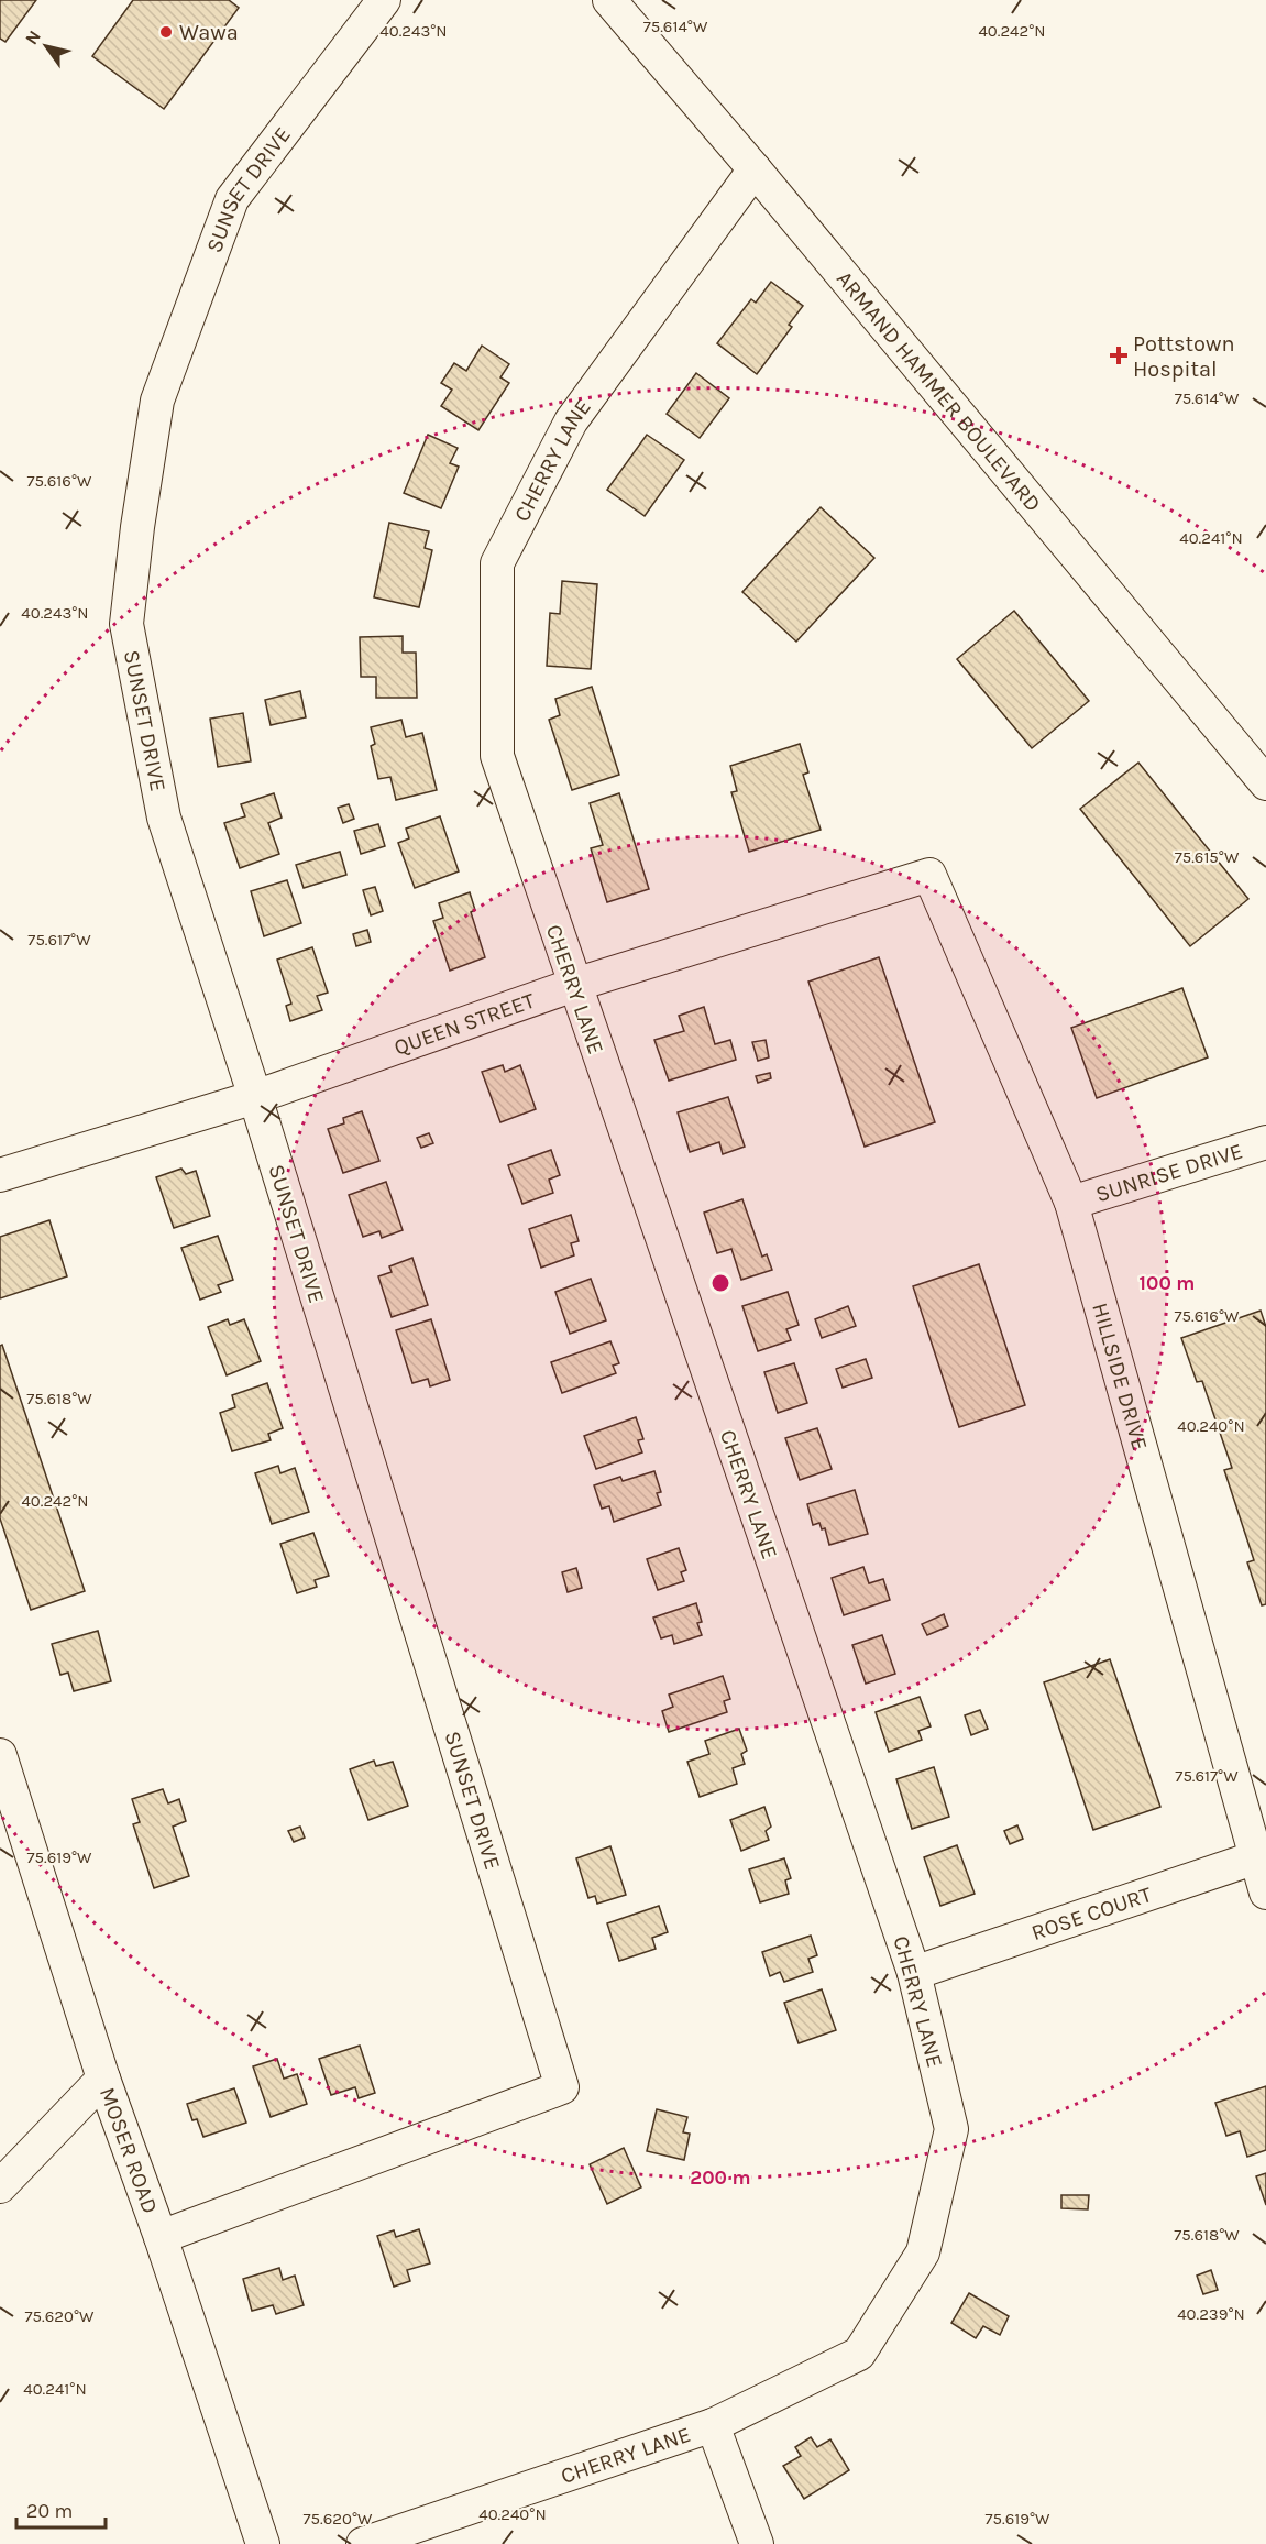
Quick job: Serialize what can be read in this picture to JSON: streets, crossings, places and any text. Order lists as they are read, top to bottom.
{
  "streets": {
    "street": [
      "SUNSET DRIVE",
      "ARMAND HAMMER BOULEVARD",
      "CHERRY LANE",
      "QUEEN STREET",
      "SUNRISE DRIVE",
      "HILLSIDE DRIVE",
      "ROSE COURT",
      "MOSER ROAD"
    ]
  },
  "crossings": [
    ["SUNSET DRIVE", "QUEEN STREET"],
    ["SUNSET DRIVE", "MOSER ROAD"],
    ["ARMAND HAMMER BOULEVARD", "CHERRY LANE"],
    ["CHERRY LANE", "QUEEN STREET"],
    ["CHERRY LANE", "ROSE COURT"],
    ["QUEEN STREET", "HILLSIDE DRIVE"],
    ["SUNRISE DRIVE", "HILLSIDE DRIVE"],
    ["HILLSIDE DRIVE", "ROSE COURT"]
  ],
  "places": {
    "other": ["Wawa"],
    "health": ["Pottstown Hospital"]
  },
  "scale_bar": "20 m",
  "north": "top left",
  "coordinates": [
    "75.614°W",
    "40.243°N",
    "40.242°N",
    "75.616°W",
    "40.241°N",
    "75.615°W",
    "75.617°W",
    "75.618°W",
    "40.240°N",
    "75.619°W",
    "40.239°N",
    "75.620°W"
  ],
  "rings": ["100 m", "200 m"]
}
